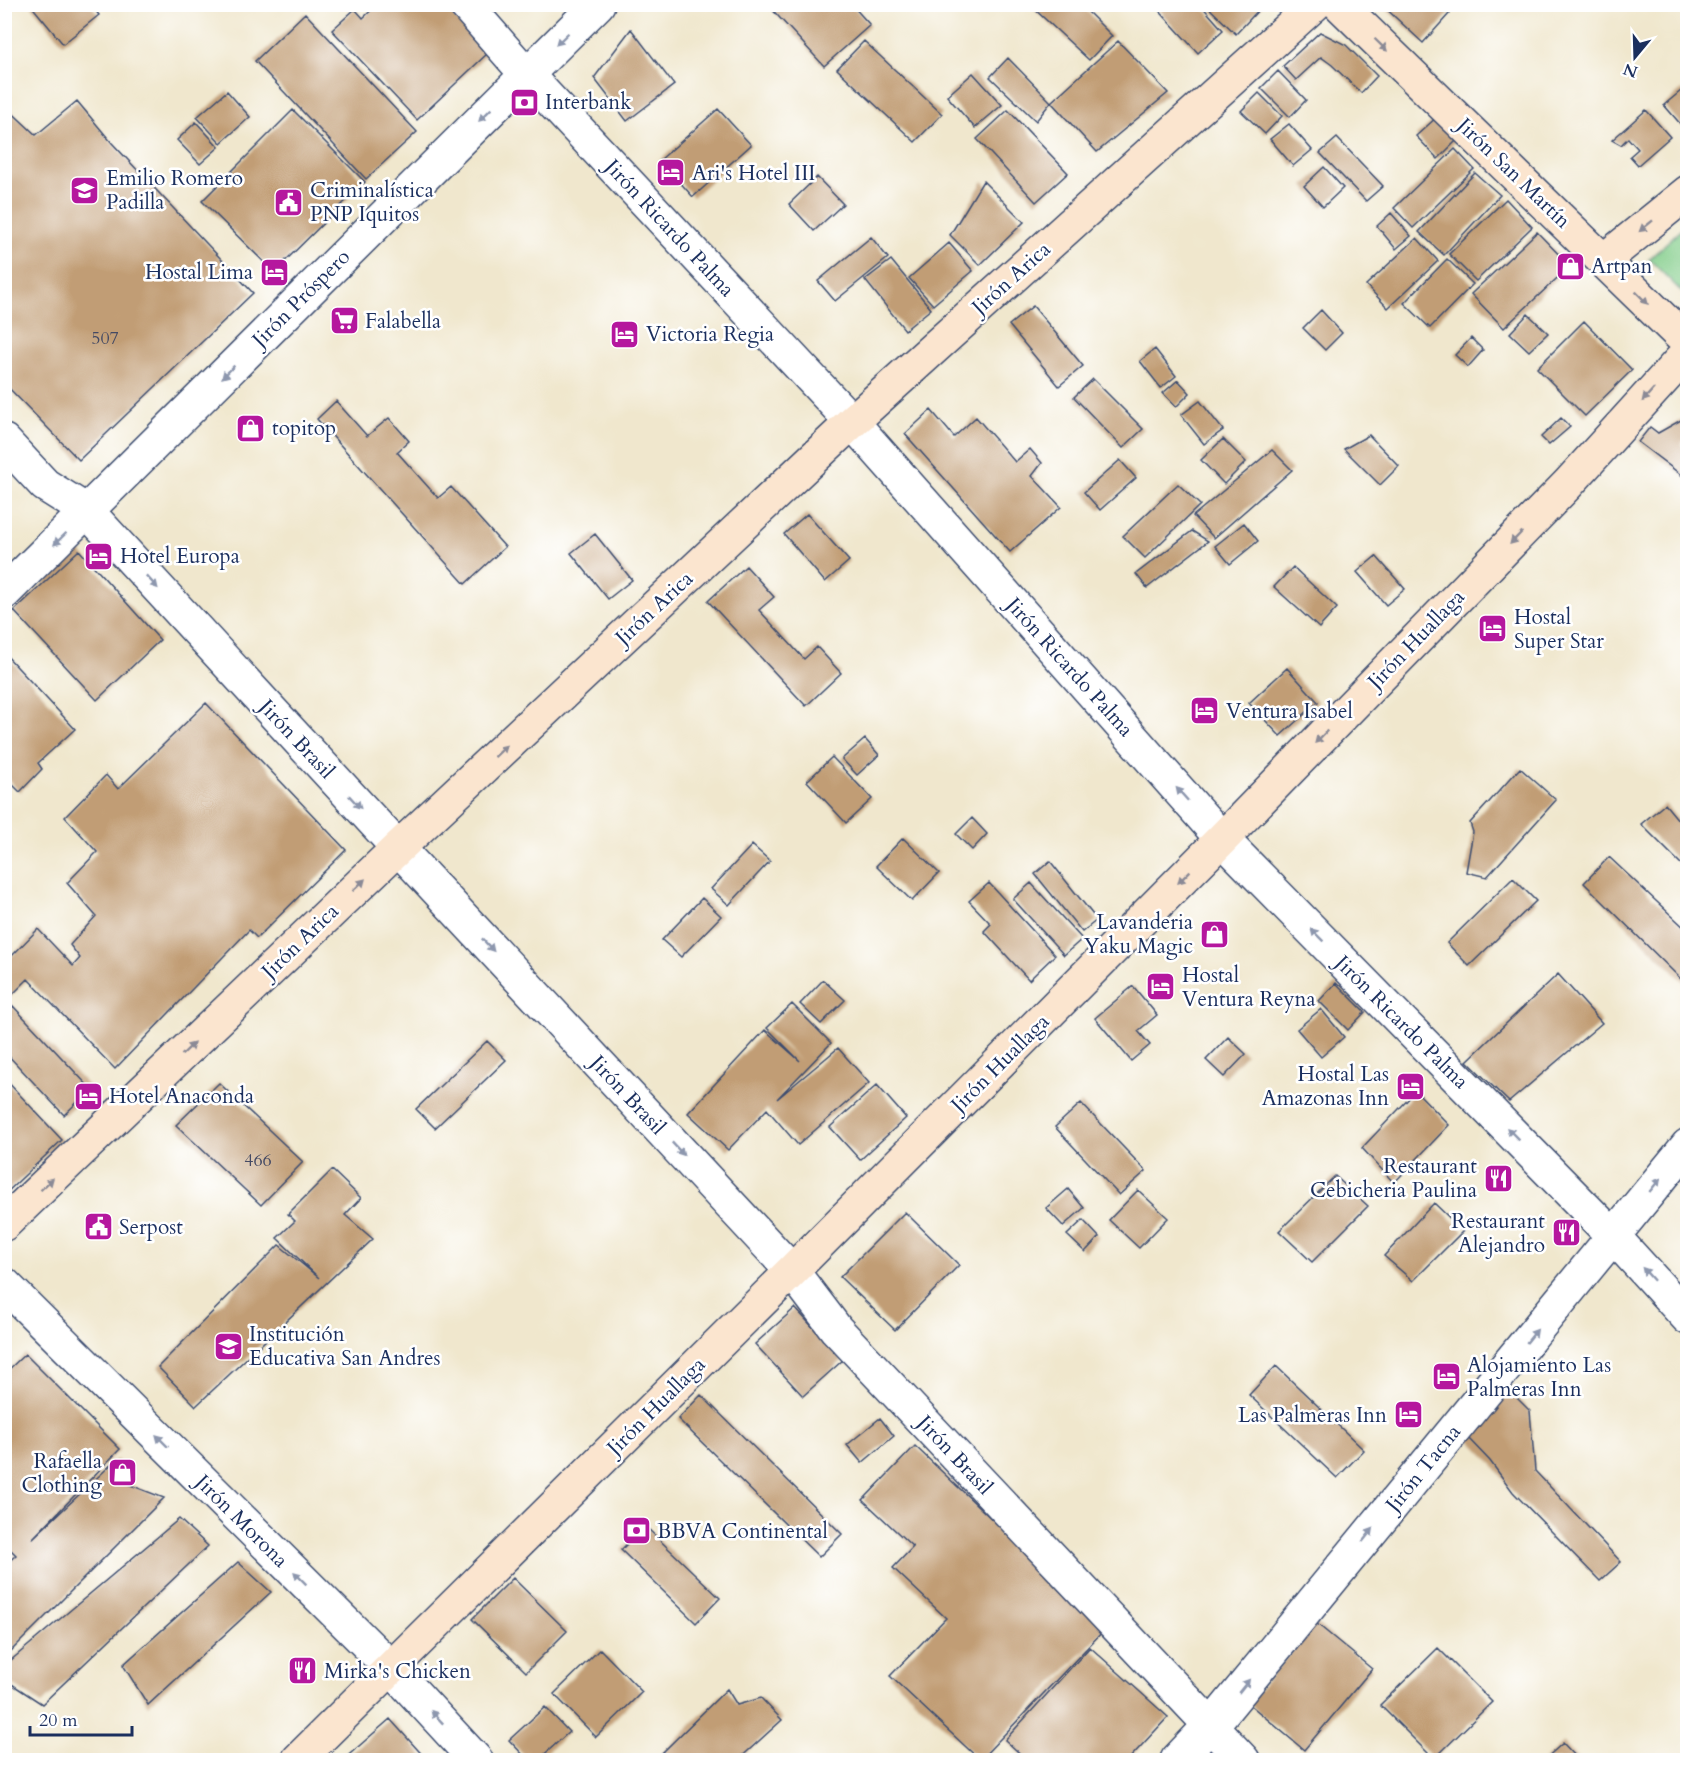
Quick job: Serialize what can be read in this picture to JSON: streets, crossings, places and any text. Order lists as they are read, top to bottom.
{
  "streets": {
    "main road": ["Jirón San Martín", "Jirón Arica", "Jirón Huallaga"],
    "street": [
      "Jirón Ricardo Palma",
      "Jirón Próspero",
      "Jirón Brasil",
      "Jirón Tacna",
      "Jirón Morona"
    ]
  },
  "crossings": [
    ["Jirón Ricardo Palma", "Jirón Arica"],
    ["Jirón Ricardo Palma", "Jirón Próspero"],
    ["Jirón Ricardo Palma", "Jirón Huallaga"],
    ["Jirón Ricardo Palma", "Jirón Tacna"],
    ["Jirón Arica", "Jirón Brasil"],
    ["Jirón Próspero", "Jirón Brasil"],
    ["Jirón Huallaga", "Jirón Brasil"],
    ["Jirón Huallaga", "Jirón Morona"],
    ["Jirón Brasil", "Jirón Tacna"]
  ],
  "one_way": [
    "Jirón San Martín",
    "Jirón Ricardo Palma",
    "Jirón Arica",
    "Jirón Próspero",
    "Jirón Huallaga",
    "Jirón Brasil",
    "Jirón Tacna",
    "Jirón Morona"
  ],
  "places": {
    "bank": ["Interbank", "BBVA Continental"],
    "hotel": [
      "Ari's Hotel III",
      "Hostal Lima",
      "Victoria Regia",
      "Hotel Europa",
      "Hostal Super Star",
      "Ventura Isabel",
      "Hostal Ventura Reyna",
      "Hostal Las Amazonas Inn",
      "Hotel Anaconda",
      "Alojamiento Las Palmeras Inn",
      "Las Palmeras Inn"
    ],
    "school or university": ["Emilio Romero Padilla", "Institución Educativa San Andres"],
    "public building": ["Criminalística PNP Iquitos", "Serpost"],
    "shop": [
      "Artpan",
      "topitop",
      "Lavanderia Yaku Magic",
      "Rafaella Clothing"
    ],
    "supermarket": ["Falabella"],
    "restaurant": ["Restaurant Cebicheria Paulina", "Restaurant Alejandro", "Mirka's Chicken"]
  },
  "house_numbers": ["507", "466"],
  "scale_bar": "20 m",
  "north": "bottom"
}
